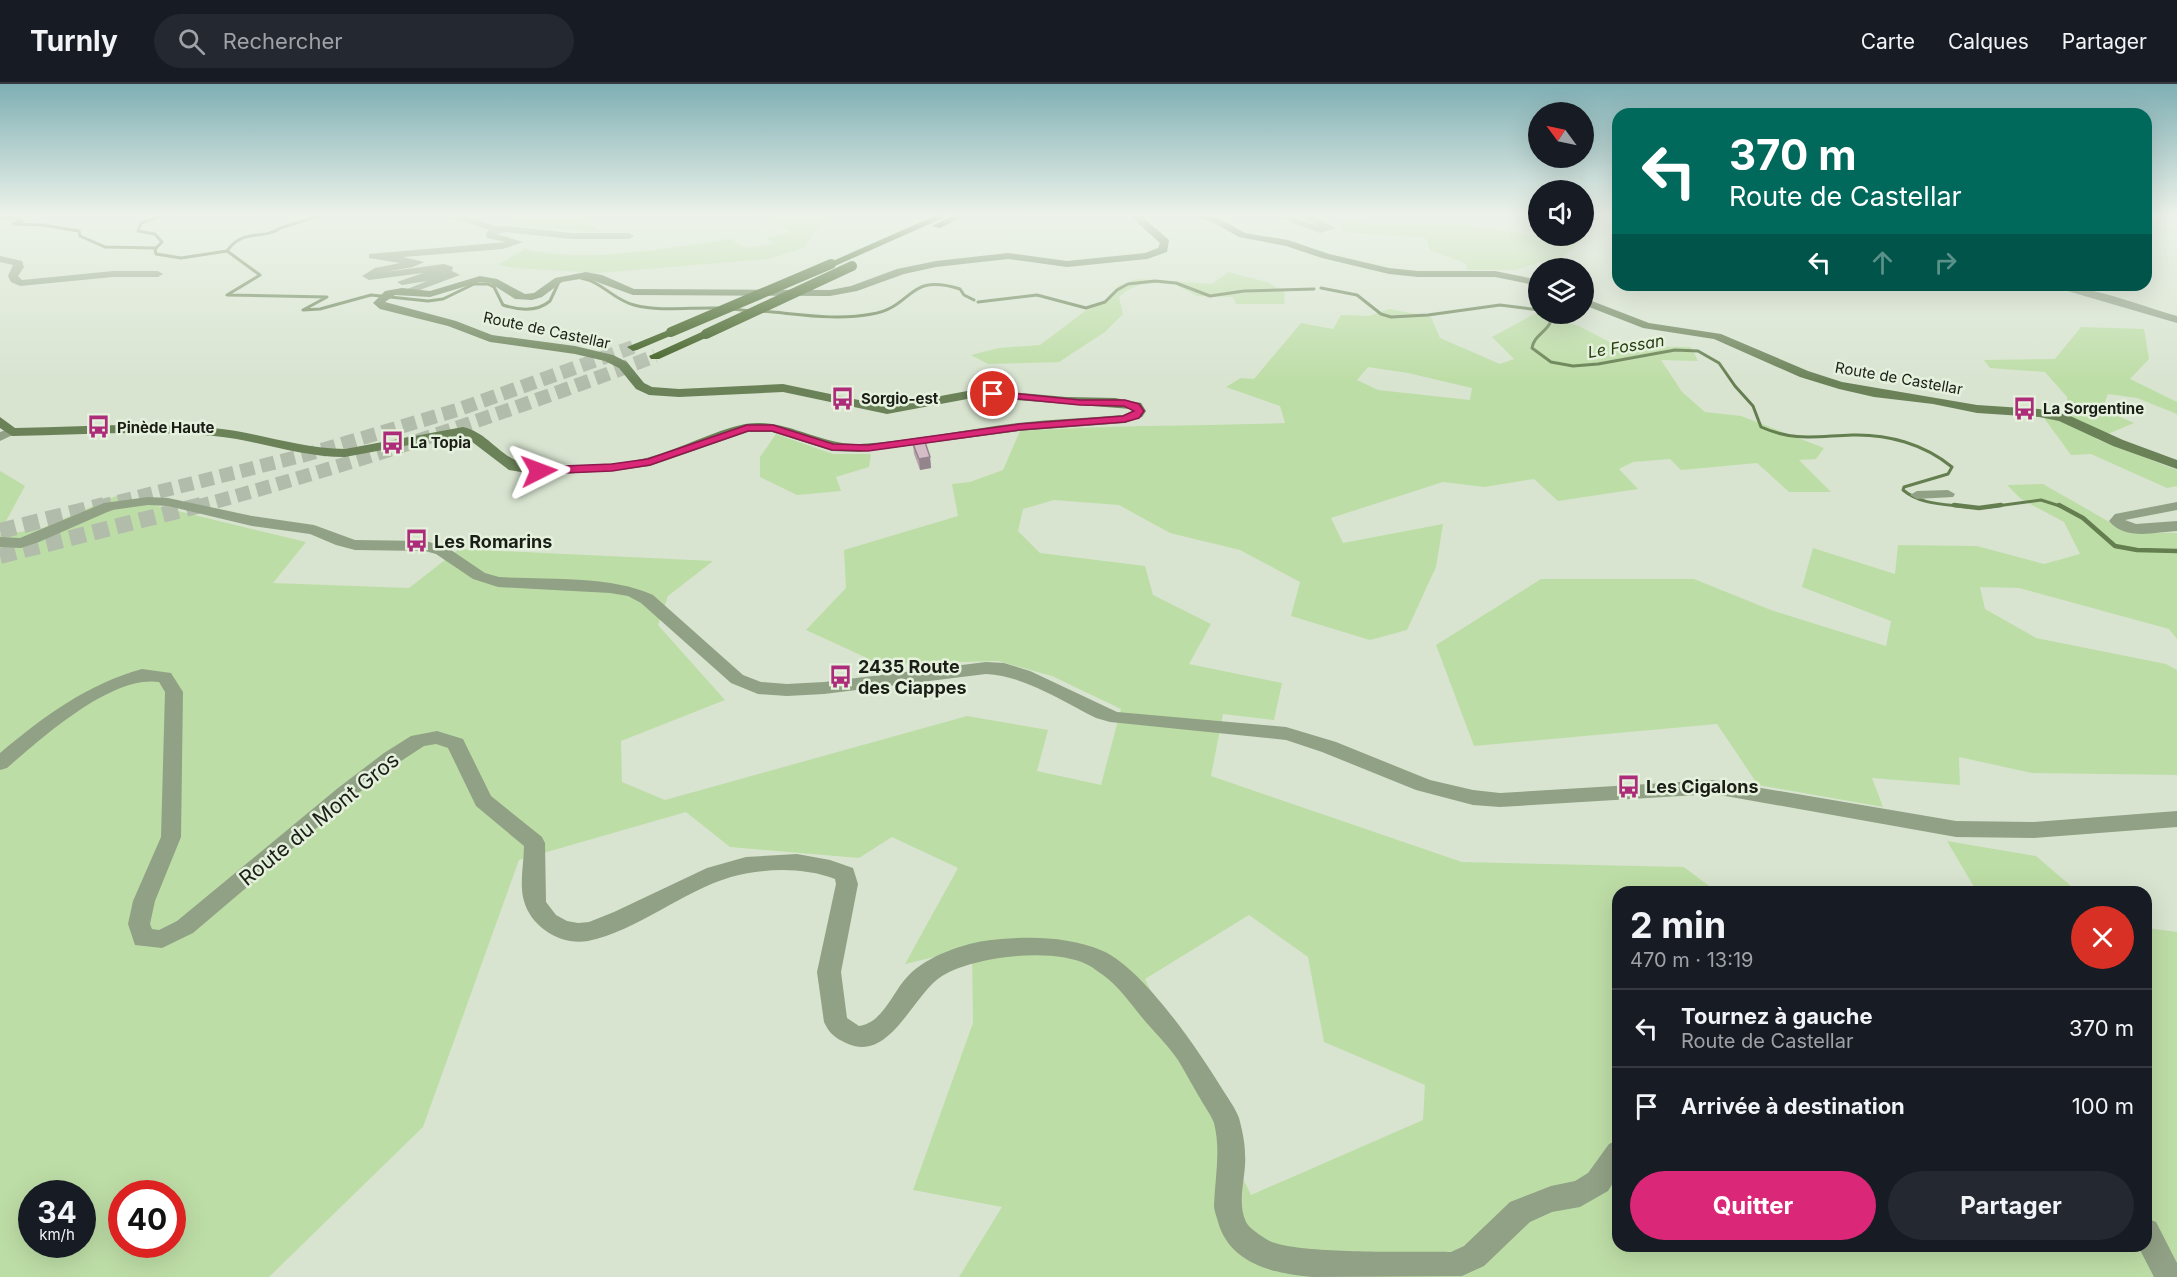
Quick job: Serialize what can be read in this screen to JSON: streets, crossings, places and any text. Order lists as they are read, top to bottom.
{
  "streets": {
    "street": ["Route de Castellar", "Route du Mont Gros"]
  },
  "water": ["Le Fossan"],
  "places": {
    "bus stop": [
      "Sorgio-est",
      "La Sorgentine",
      "Pinède Haute",
      "La Topia",
      "Les Romarins",
      "2435 Route des Ciappes",
      "Les Cigalons"
    ]
  },
  "north": "top left",
  "page": {
    "header": "Turnly",
    "search": "Rechercher",
    "nav": ["Carte", "Calques", "Partager"],
    "turn": ["370 m", "Route de Castellar"],
    "heading": ["2 min", "470 m · 13:19"],
    "list": [
      {
        "name": "Tournez à gauche",
        "note": "Route de Castellar",
        "value": "370 m"
      },
      {
        "name": "Arrivée à destination",
        "value": "100 m"
      }
    ],
    "buttons": ["Quitter", "Partager"],
    "speed": "34 km/h",
    "limit": "40"
  }
}
